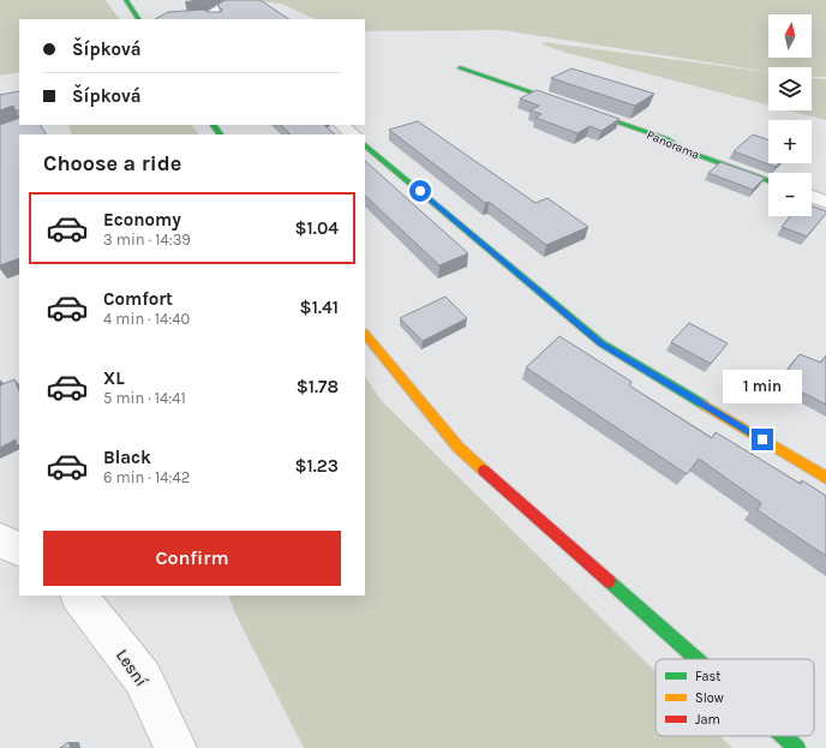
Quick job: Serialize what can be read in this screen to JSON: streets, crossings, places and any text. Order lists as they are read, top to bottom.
{
  "streets": {
    "street": ["Panorama", "Lesní"]
  },
  "legend": ["Fast", "Slow", "Jam"],
  "north": "top",
  "page": {
    "map_buttons": ["+", "−"],
    "banner": ["Šípková", "Šípková"],
    "heading": "Choose a ride",
    "list": [
      {
        "name": "Economy",
        "note": "3 min · 14:39",
        "value": "$1.04"
      },
      {
        "name": "Comfort",
        "note": "4 min · 14:40",
        "value": "$1.41"
      },
      {
        "name": "XL",
        "note": "5 min · 14:41",
        "value": "$1.78"
      },
      {
        "name": "Black",
        "note": "6 min · 14:42",
        "value": "$1.23"
      }
    ],
    "bubble": "1 min",
    "buttons": "Confirm"
  }
}
